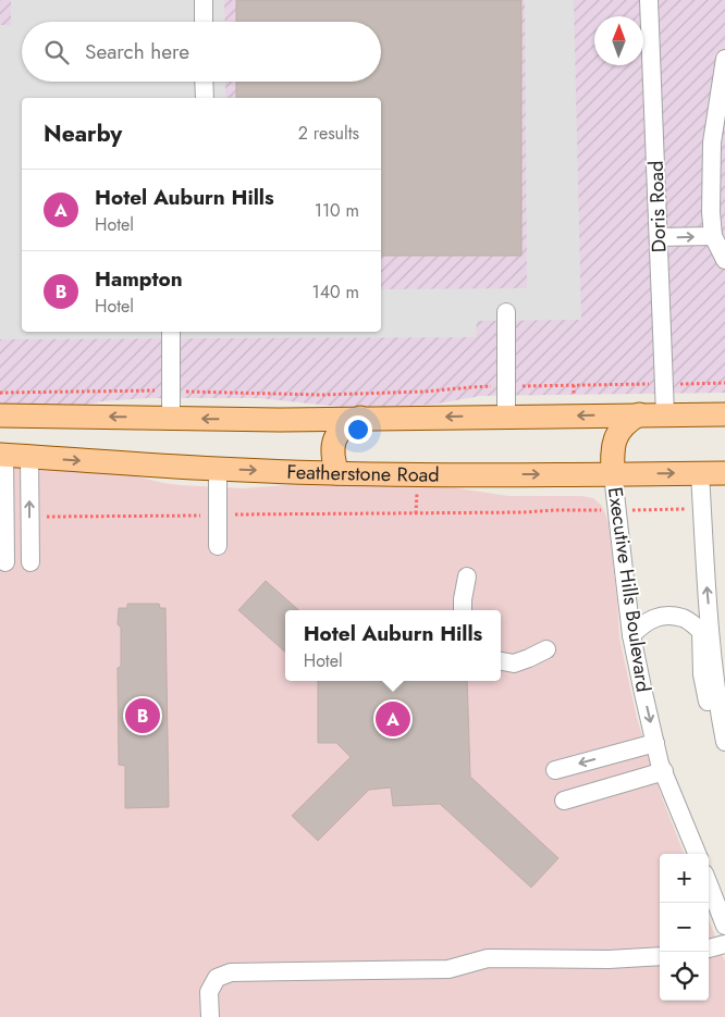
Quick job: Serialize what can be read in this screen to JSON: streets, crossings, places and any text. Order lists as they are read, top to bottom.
{
  "streets": {
    "main road": ["Featherstone Road"],
    "street": ["Doris Road", "Executive Hills Boulevard"]
  },
  "crossings": [
    ["Featherstone Road", "Executive Hills Boulevard"]
  ],
  "north": "top",
  "page": {
    "search": "Search here",
    "heading": ["Nearby", "2 results"],
    "list": [
      {
        "mark": "A",
        "name": "Hotel Auburn Hills",
        "note": "Hotel",
        "value": "110 m"
      },
      {
        "mark": "B",
        "name": "Hampton",
        "note": "Hotel",
        "value": "140 m"
      }
    ],
    "popup": ["Hotel Auburn Hills", "Hotel"],
    "pins": ["B", "A"],
    "map_buttons": ["+", "−"]
  }
}
